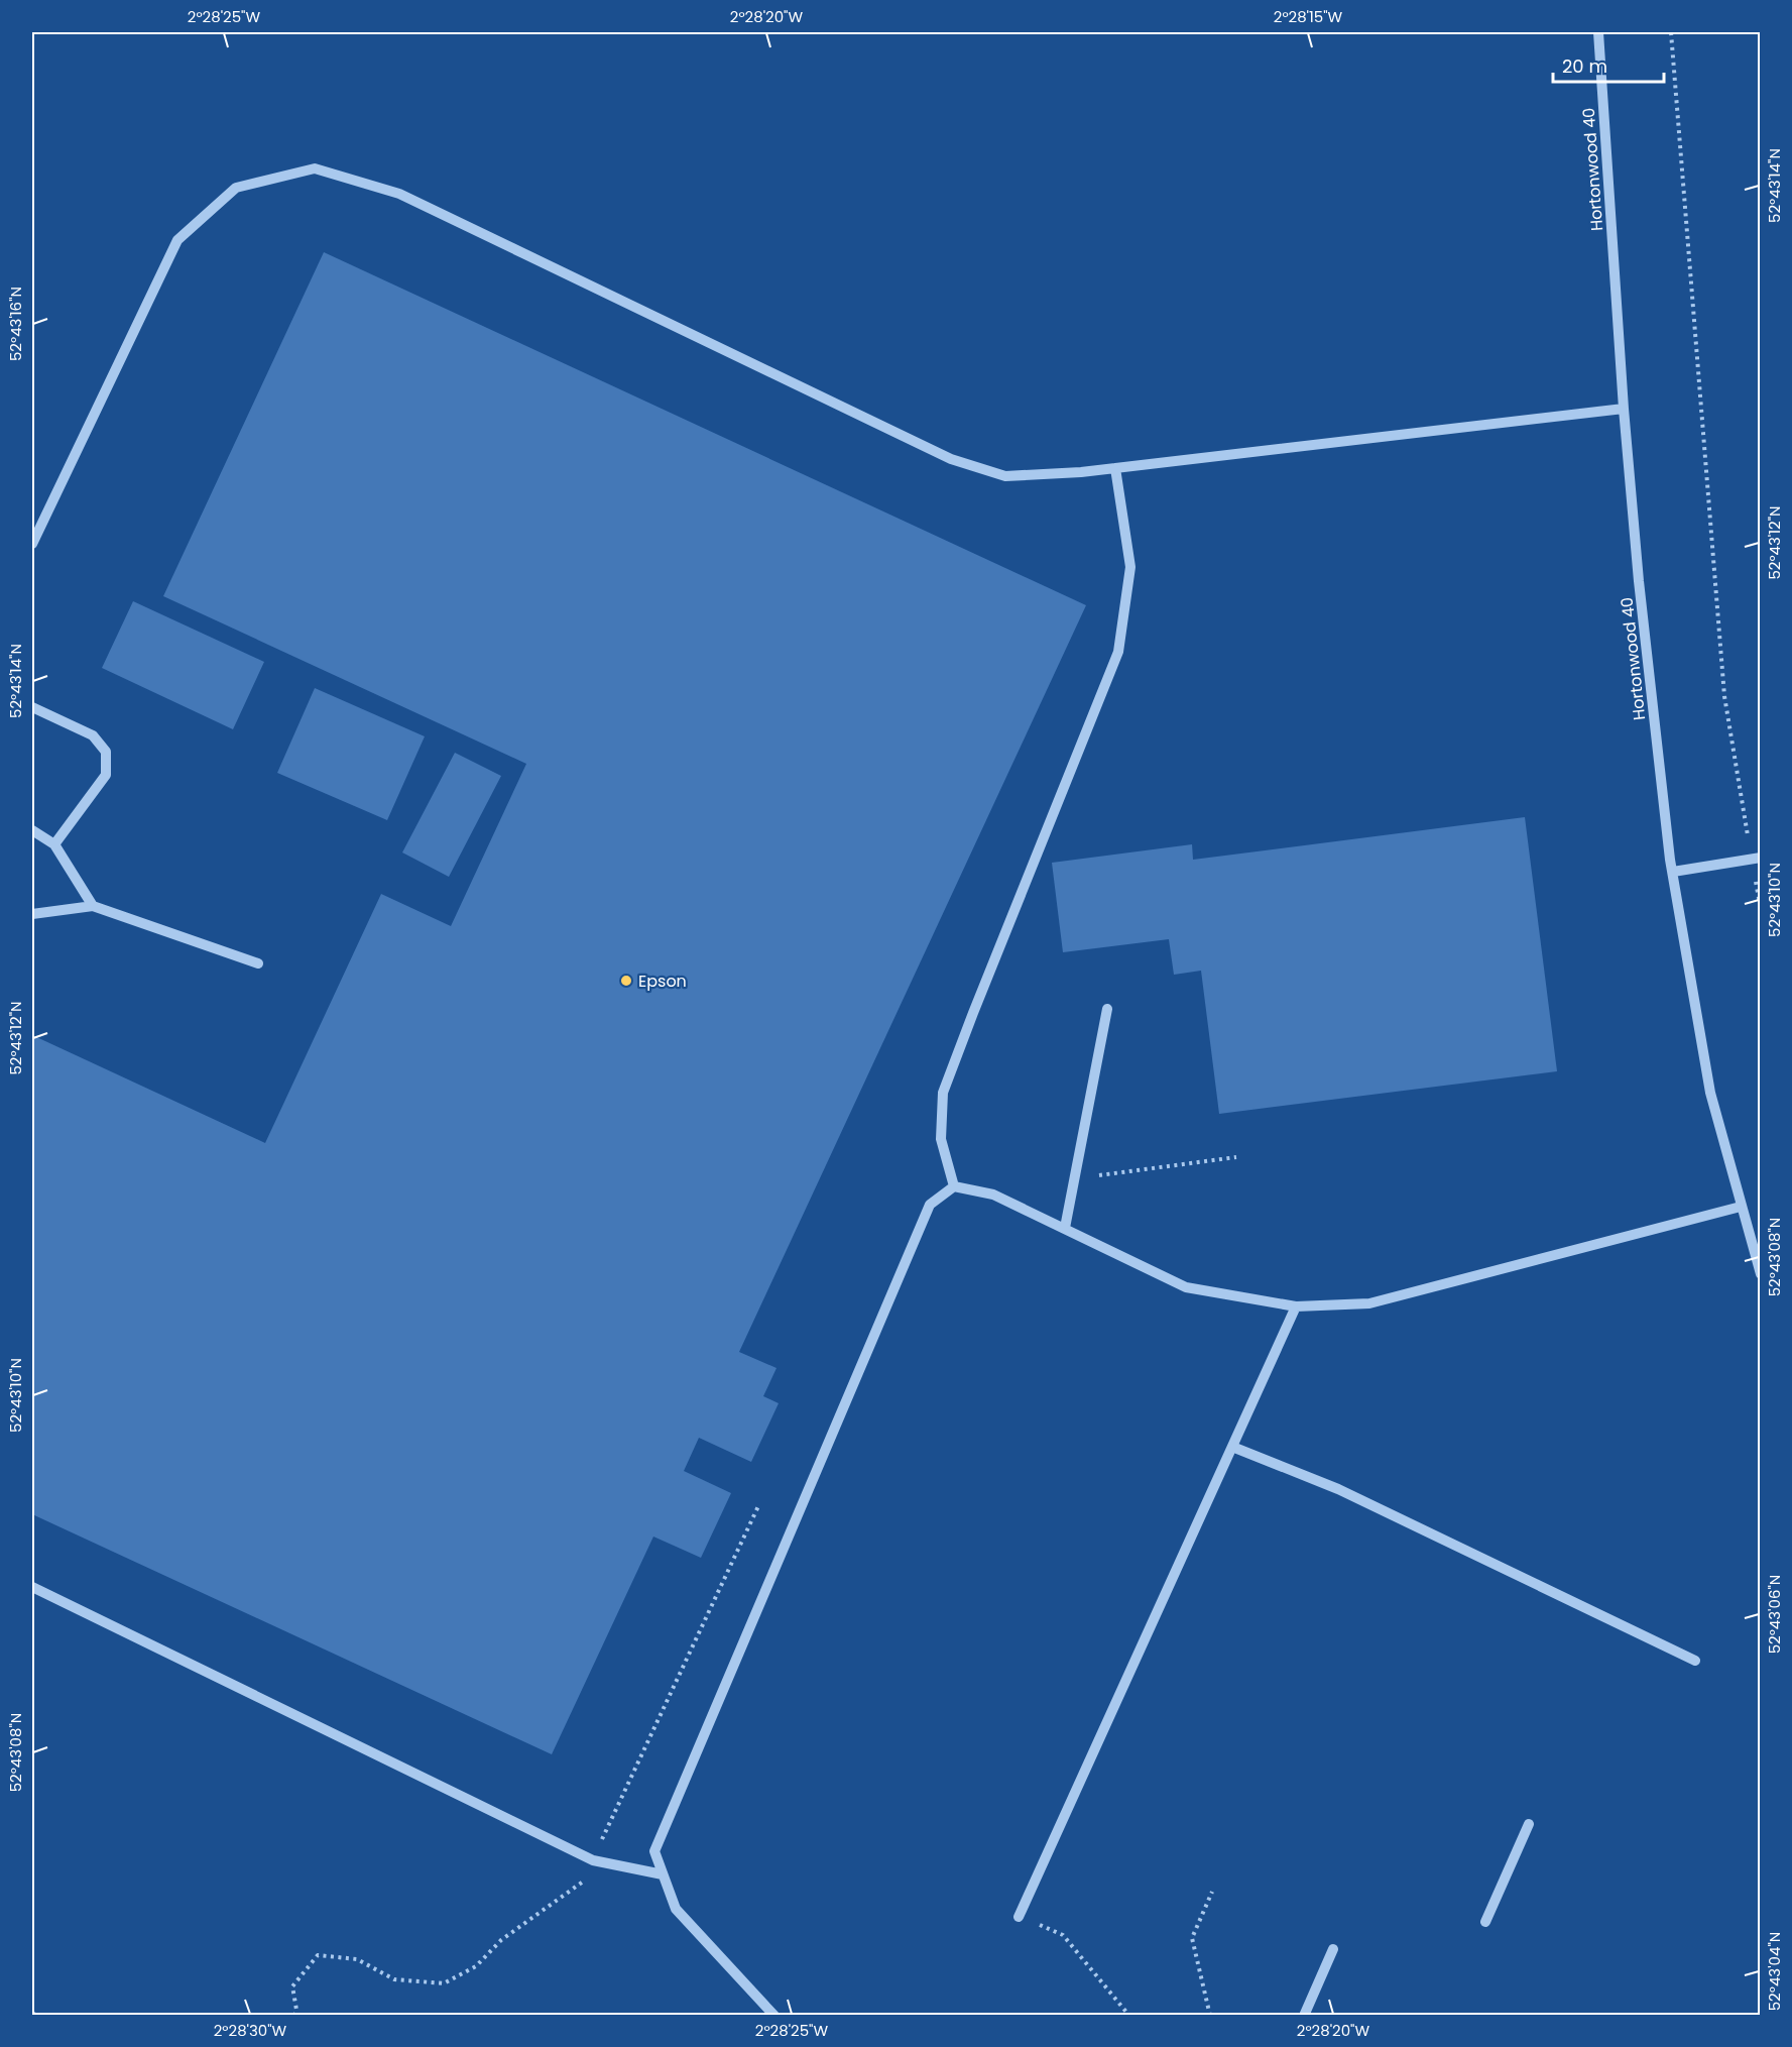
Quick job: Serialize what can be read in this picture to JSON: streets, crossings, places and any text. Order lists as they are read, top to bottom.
{
  "streets": {
    "street": ["Hortonwood 40"]
  },
  "places": ["Epson"],
  "scale_bar": "20 m",
  "coordinates": [
    "2°28'25\"W",
    "2°28'20\"W",
    "2°28'15\"W",
    "52°43'14\"N",
    "52°43'16\"N",
    "52°43'12\"N",
    "52°43'10\"N",
    "52°43'08\"N",
    "52°43'06\"N",
    "52°43'04\"N",
    "2°28'30\"W"
  ]
}
